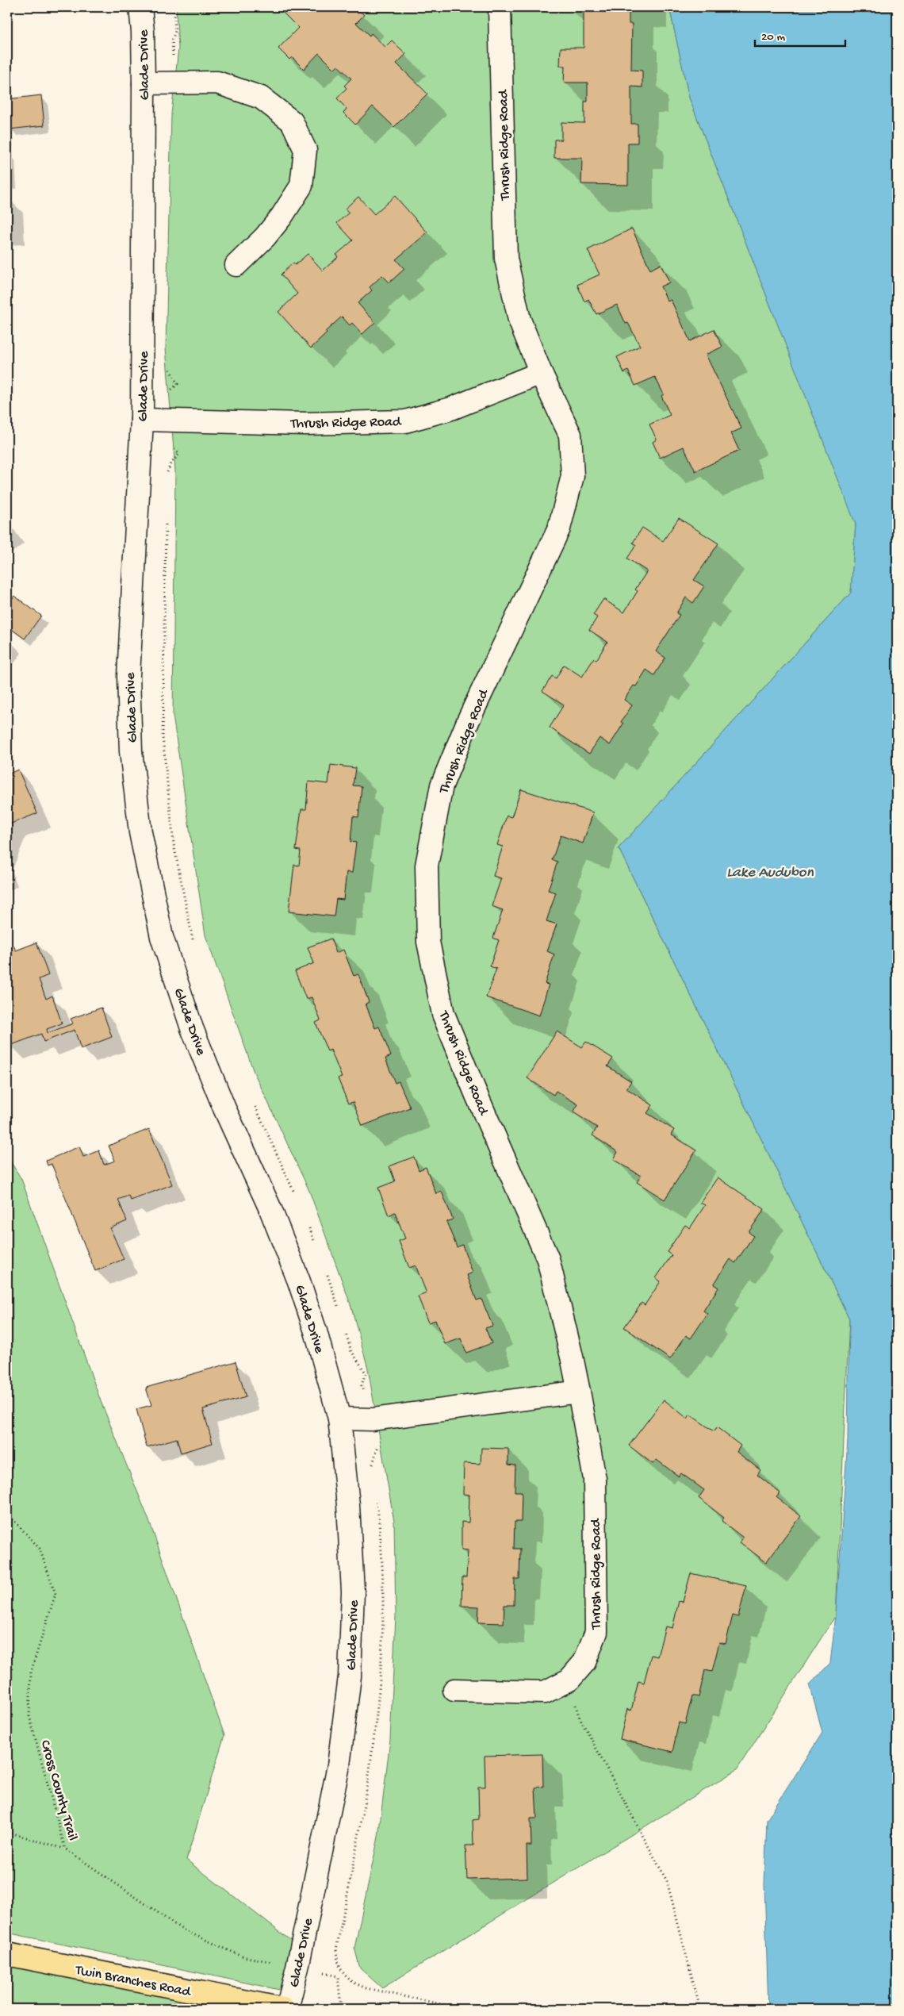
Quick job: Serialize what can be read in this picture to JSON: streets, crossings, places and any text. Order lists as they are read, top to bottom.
{
  "streets": {
    "main road": ["Twin Branches Road"],
    "street": ["Glade Drive", "Thrush Ridge Road"],
    "path": ["Cross County Trail"]
  },
  "crossings": [
    ["Glade Drive", "Thrush Ridge Road"],
    ["Glade Drive", "Cross County Trail"]
  ],
  "water": ["Lake Audubon"],
  "scale_bar": "20 m"
}
